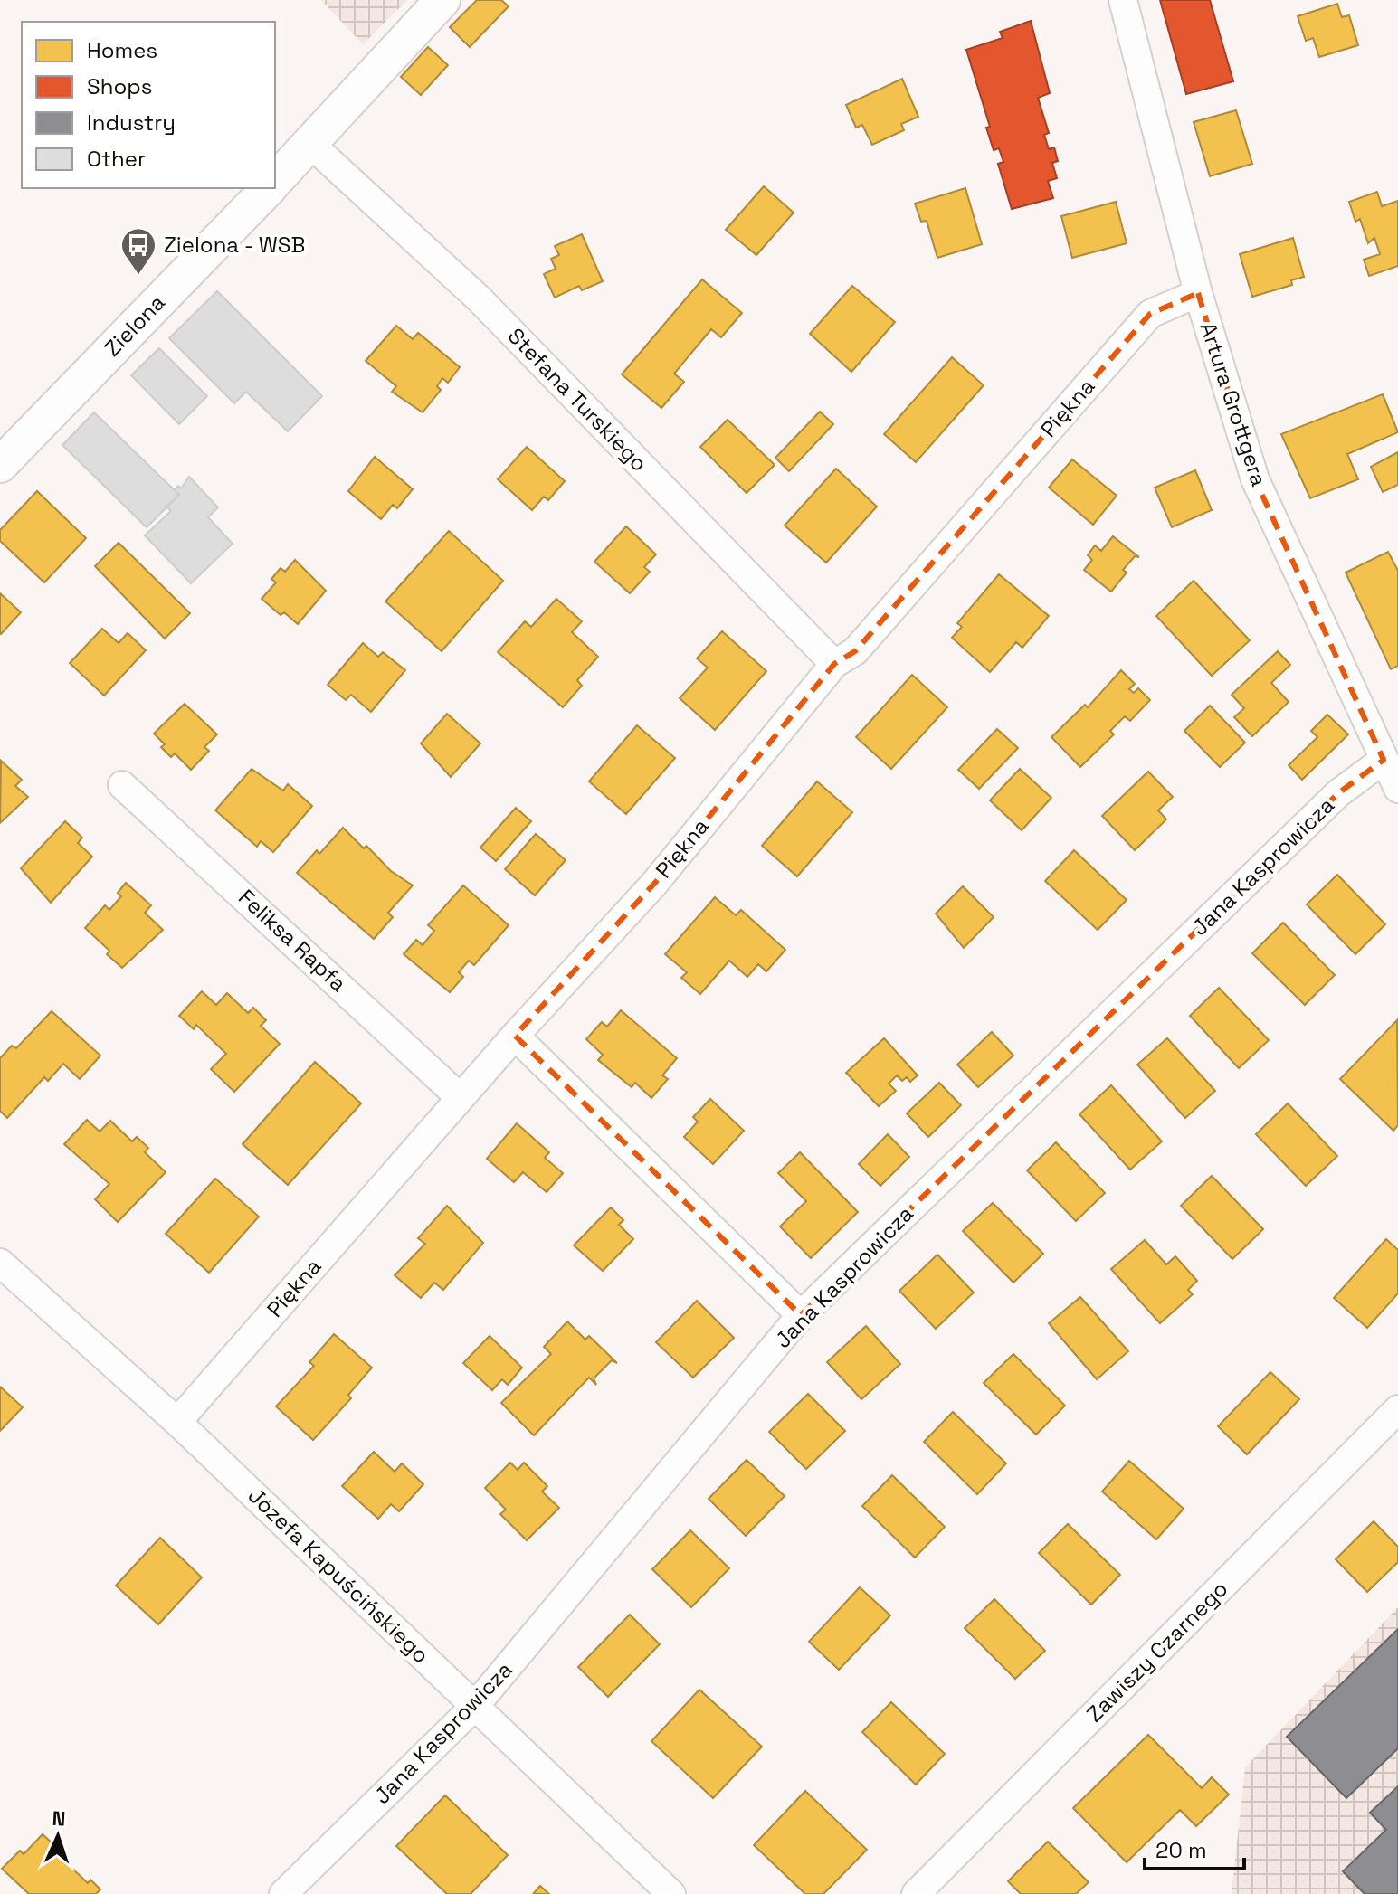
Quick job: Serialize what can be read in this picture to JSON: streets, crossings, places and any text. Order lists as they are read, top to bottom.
{
  "streets": {
    "street": [
      "Zielona",
      "Stefana Turskiego",
      "Artura Grottgera",
      "Piękna",
      "Jana Kasprowicza",
      "Feliksa Rapfa",
      "Józefa Kapuścińskiego",
      "Zawiszy Czarnego"
    ]
  },
  "crossings": [
    ["Zielona", "Stefana Turskiego"],
    ["Stefana Turskiego", "Piękna"],
    ["Artura Grottgera", "Piękna"],
    ["Artura Grottgera", "Jana Kasprowicza"],
    ["Piękna", "Feliksa Rapfa"],
    ["Piękna", "Józefa Kapuścińskiego"],
    ["Jana Kasprowicza", "Józefa Kapuścińskiego"]
  ],
  "places": {
    "bus stop": ["Zielona - WSB"]
  },
  "legend": [
    "Homes",
    "Shops",
    "Industry",
    "Other"
  ],
  "scale_bar": "20 m",
  "north": "top"
}
